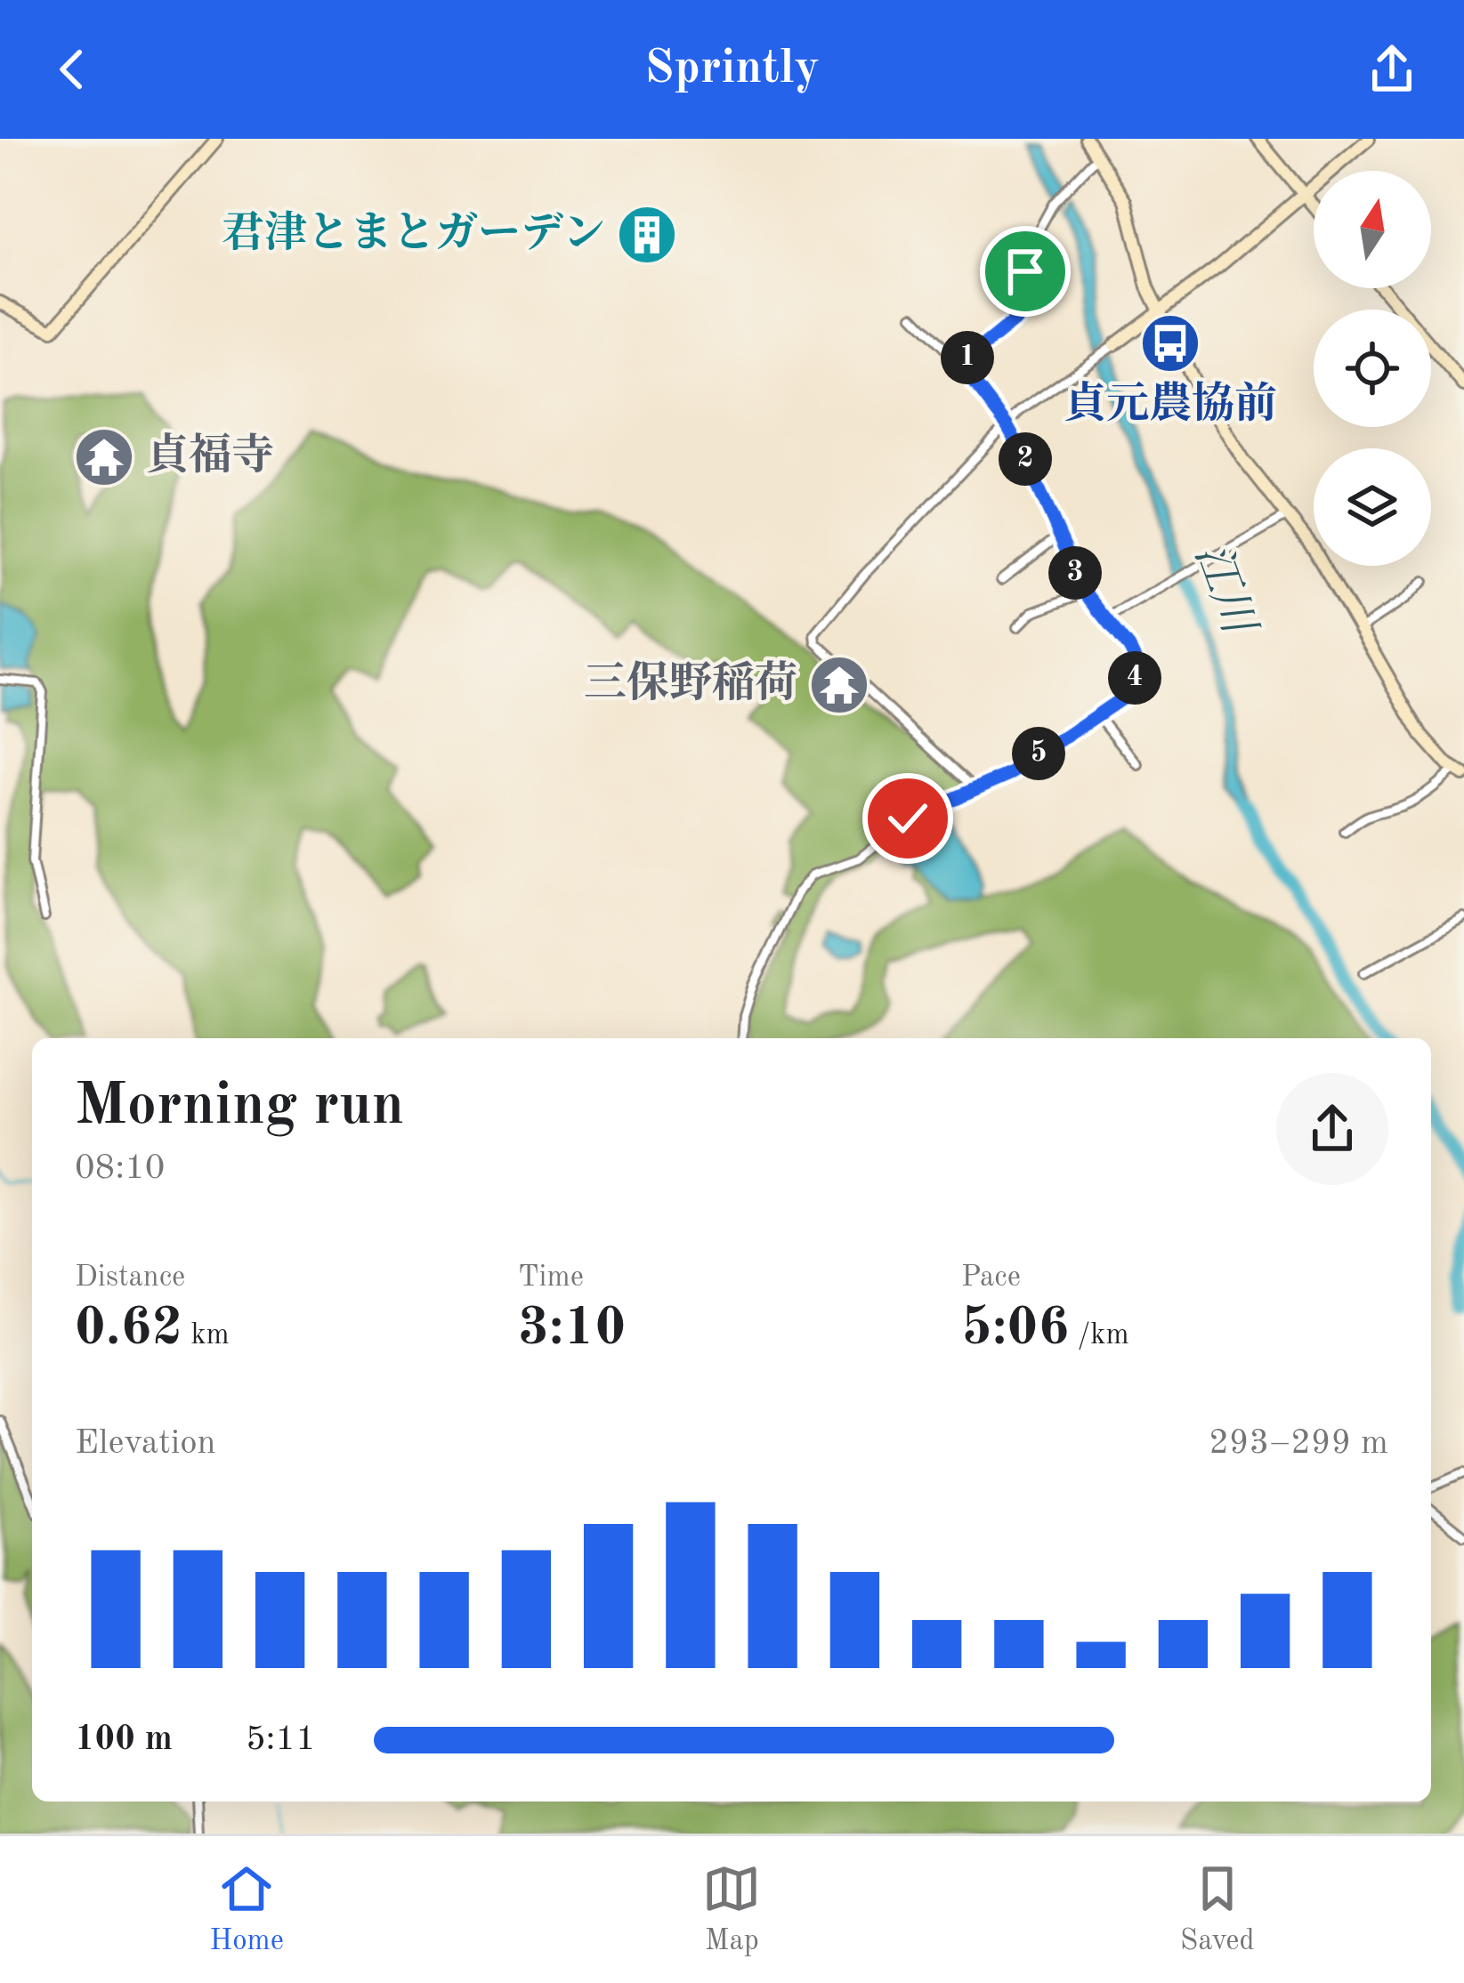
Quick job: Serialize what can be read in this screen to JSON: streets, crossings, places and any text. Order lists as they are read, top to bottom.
{
  "water": ["江川"],
  "places": {
    "building": ["君津とまとガーデン"],
    "bus stop": ["貞元農協前"],
    "temple": ["貞福寺", "三保野稲荷"]
  },
  "north": "top",
  "page": {
    "header": "Sprintly",
    "pins": [
      "1",
      "2",
      "3",
      "4",
      "5"
    ],
    "heading": ["Morning run", "08:10"],
    "stats": [
      ["Distance", "0.62 km"],
      ["Time", "3:10"],
      ["Pace", "5:06 /km"]
    ],
    "chart": ["Elevation", "293–299 m"],
    "list": [
      {
        "name": "100 m",
        "note": "5:11"
      }
    ],
    "tabs": ["Home", "Map", "Saved"]
  }
}
